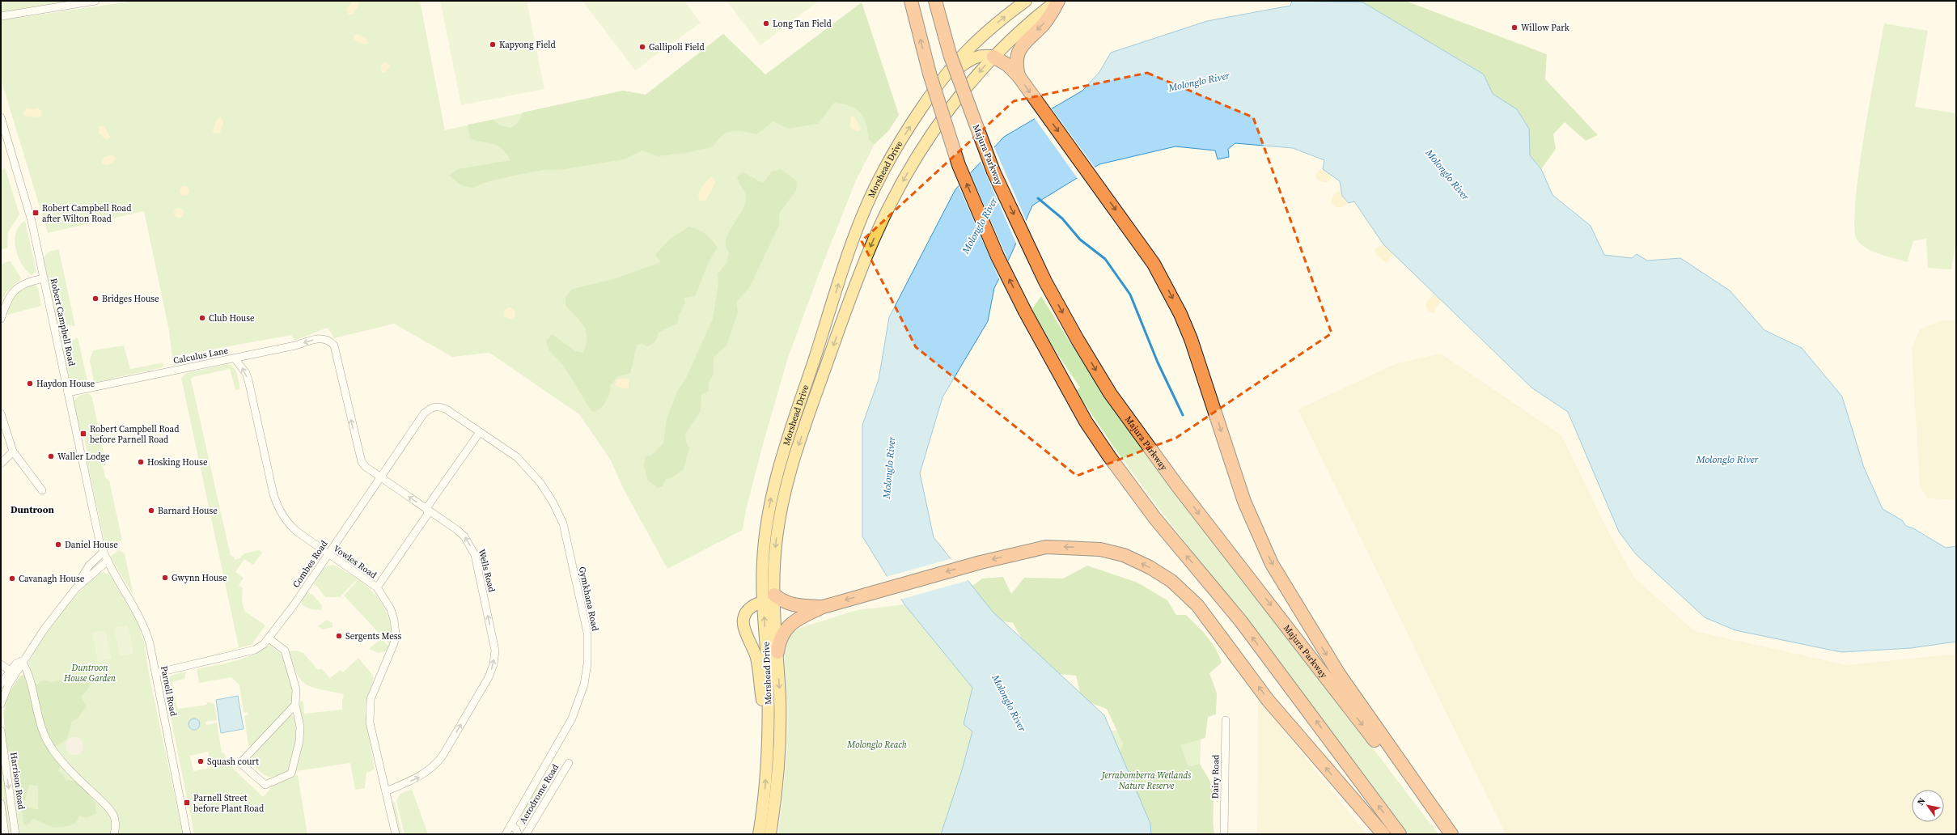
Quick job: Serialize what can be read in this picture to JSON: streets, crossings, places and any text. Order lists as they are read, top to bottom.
{
  "streets": {
    "highway": ["Majura Parkway"],
    "main road": ["Morshead Drive"],
    "street": [
      "Robert Campbell Road",
      "Calculus Lane",
      "Vowles Road",
      "Combes Road",
      "Wells Road",
      "Gymkhana Road",
      "Parnell Road",
      "Dairy Road",
      "Harrison Road",
      "Aerodrome Road"
    ]
  },
  "crossings": [
    ["Robert Campbell Road", "Calculus Lane"],
    ["Robert Campbell Road", "Parnell Road"],
    ["Calculus Lane", "Vowles Road"],
    ["Calculus Lane", "Wells Road"],
    ["Vowles Road", "Combes Road"],
    ["Vowles Road", "Wells Road"],
    ["Combes Road", "Wells Road"],
    ["Combes Road", "Gymkhana Road"],
    ["Combes Road", "Parnell Road"]
  ],
  "one_way": ["Calculus Lane", "Vowles Road", "Wells Road"],
  "districts": ["Duntroon"],
  "water": ["Molonglo River"],
  "parks": ["Duntroon House Garden", "Molonglo Reach", "Jerrabomberra Wetlands Nature Reserve"],
  "places": {
    "other": [
      "Long Tan Field",
      "Willow Park",
      "Kapyong Field",
      "Gallipoli Field",
      "Bridges House",
      "Club House",
      "Haydon House",
      "Waller Lodge",
      "Hosking House",
      "Barnard House",
      "Daniel House",
      "Gwynn House",
      "Cavanagh House",
      "Sergents Mess",
      "Squash court"
    ],
    "transit": ["Robert Campbell Road after Wilton Road", "Robert Campbell Road before Parnell Road", "Parnell Street before Plant Road"]
  },
  "north": "top left"
}
